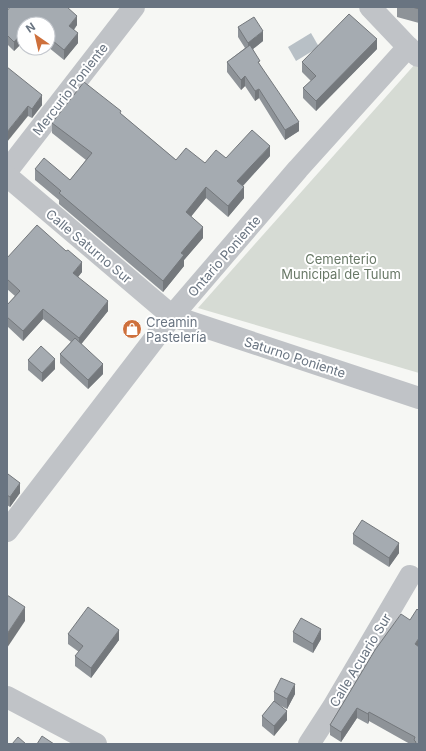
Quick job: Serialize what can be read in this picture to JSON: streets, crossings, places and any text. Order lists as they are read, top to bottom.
{
  "streets": {
    "street": [
      "Mercurio Poniente",
      "Calle Saturno Sur",
      "Ontario Poniente",
      "Saturno Poniente",
      "Calle Acuario Sur"
    ]
  },
  "crossings": [
    ["Calle Saturno Sur", "Ontario Poniente"],
    ["Calle Saturno Sur", "Saturno Poniente"],
    ["Ontario Poniente", "Saturno Poniente"]
  ],
  "parks": ["Cementerio Municipal de Tulum"],
  "places": {
    "shop": ["Creamin Pastelería"]
  },
  "north": "top left"
}
